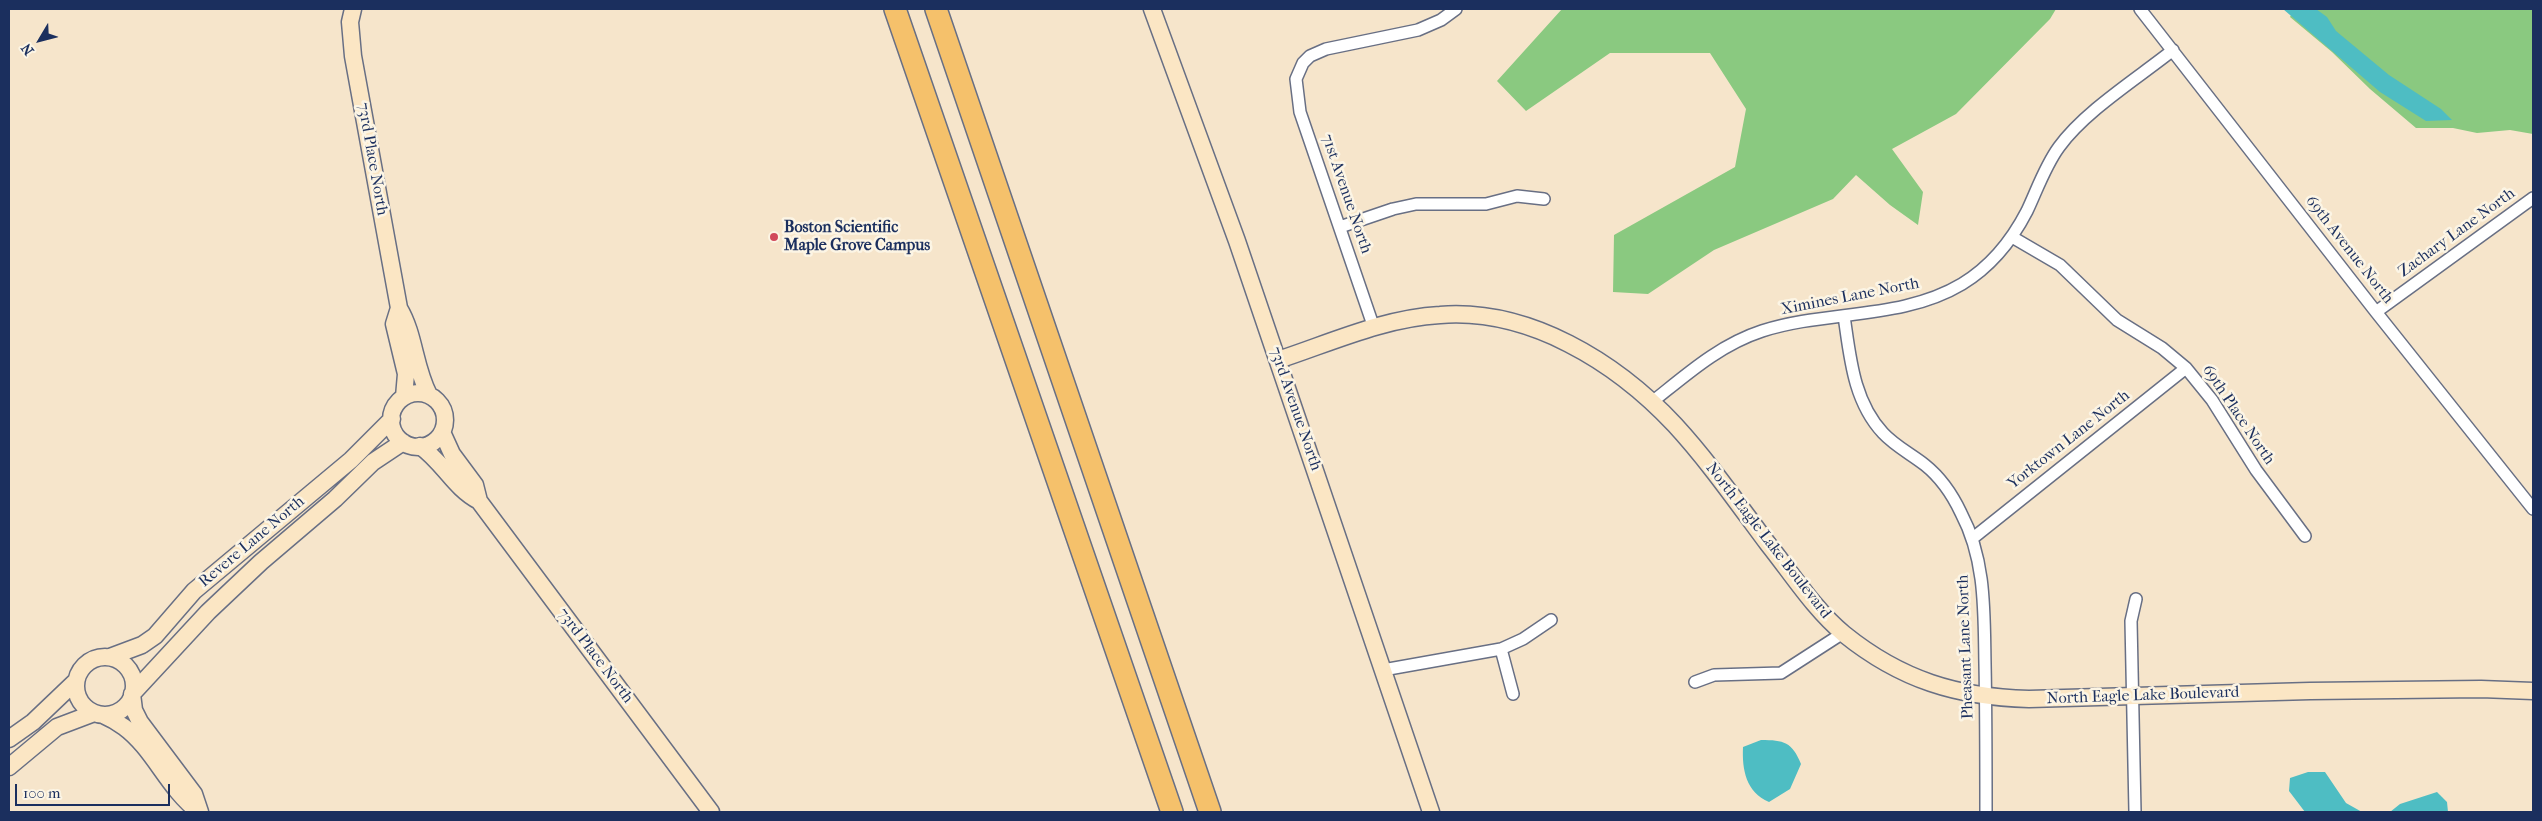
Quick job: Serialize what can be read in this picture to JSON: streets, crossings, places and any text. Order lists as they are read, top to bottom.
{
  "streets": {
    "street": [
      "73rd Place North",
      "71st Avenue North",
      "Zachary Lane North",
      "69th Avenue North",
      "Ximines Lane North",
      "73rd Avenue North",
      "69th Place North",
      "Yorktown Lane North",
      "North Eagle Lake Boulevard",
      "Revere Lane North",
      "Pheasant Lane North"
    ]
  },
  "crossings": [
    ["73rd Place North", "Revere Lane North"],
    ["71st Avenue North", "North Eagle Lake Boulevard"],
    ["Zachary Lane North", "69th Avenue North"],
    ["69th Avenue North", "Ximines Lane North"],
    ["Ximines Lane North", "69th Place North"],
    ["Ximines Lane North", "North Eagle Lake Boulevard"],
    ["Ximines Lane North", "Pheasant Lane North"],
    ["73rd Avenue North", "North Eagle Lake Boulevard"],
    ["69th Place North", "Yorktown Lane North"],
    ["Yorktown Lane North", "Pheasant Lane North"],
    ["North Eagle Lake Boulevard", "Pheasant Lane North"]
  ],
  "places": ["Boston Scientific Maple Grove Campus"],
  "scale_bar": "100 m",
  "north": "bottom left"
}
